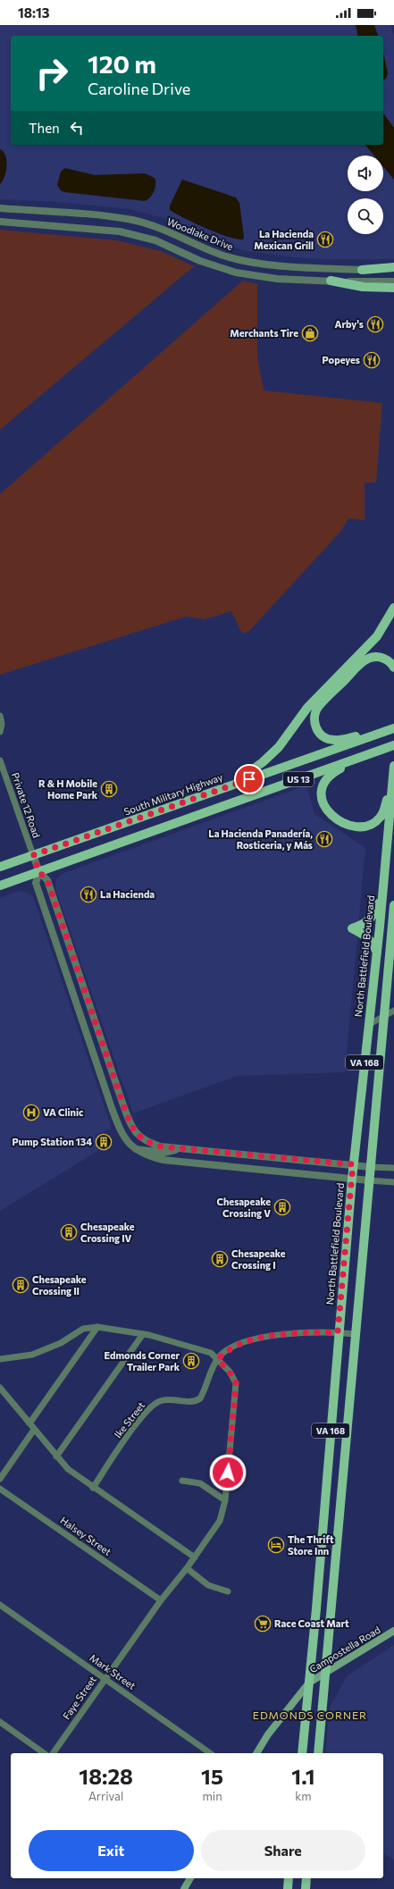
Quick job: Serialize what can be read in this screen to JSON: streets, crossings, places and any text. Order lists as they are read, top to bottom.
{
  "streets": {
    "main road": [
      "US 13",
      "South Military Highway",
      "North Battlefield Boulevard",
      "VA 168",
      "Campostella Road"
    ],
    "street": [
      "Woodlake Drive",
      "Private 12 Road",
      "Ike Street",
      "Halsey Street",
      "Mark Street",
      "Faye Street"
    ]
  },
  "crossings": [
    ["South Military Highway", "Private 12 Road"],
    ["North Battlefield Boulevard", "VA 168"],
    ["North Battlefield Boulevard", "Campostella Road"],
    ["VA 168", "Campostella Road"],
    ["Halsey Street", "Faye Street"],
    ["Mark Street", "Faye Street"]
  ],
  "districts": ["EDMONDS CORNER"],
  "places": {
    "restaurant": [
      "La Hacienda Mexican Grill",
      "Arby's",
      "Popeyes",
      "La Hacienda Panadería, Rosticeria, y Más",
      "La Hacienda"
    ],
    "shop": ["Merchants Tire"],
    "building": [
      "R & H Mobile Home Park",
      "Pump Station 134",
      "Chesapeake Crossing V",
      "Chesapeake Crossing IV",
      "Chesapeake Crossing I",
      "Chesapeake Crossing II",
      "Edmonds Corner Trailer Park"
    ],
    "hospital": ["VA Clinic"],
    "hotel": ["The Thrift Store Inn"],
    "supermarket": ["Race Coast Mart"]
  },
  "page": {
    "status": "18:13",
    "turn": ["120 m", "Caroline Drive"],
    "then": "Then",
    "eta": [
      "18:28",
      "Arrival",
      "15",
      "min",
      "1.1",
      "km"
    ],
    "buttons": ["Exit", "Share"]
  }
}
